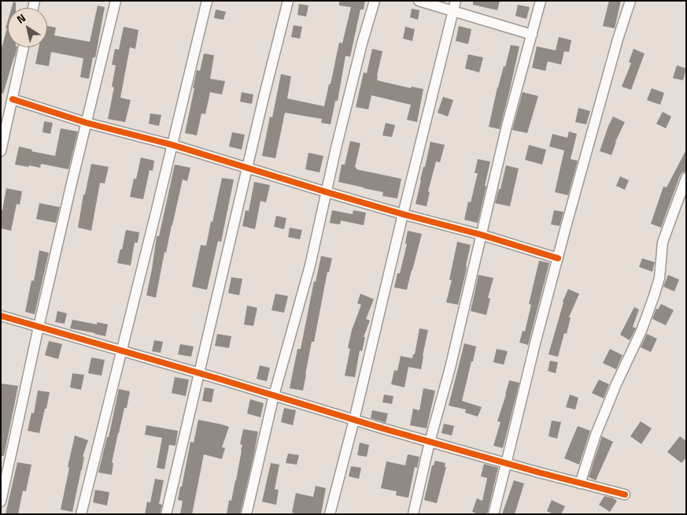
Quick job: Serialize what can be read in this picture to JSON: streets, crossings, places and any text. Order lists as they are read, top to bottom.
{
  "north": "top left"
}
